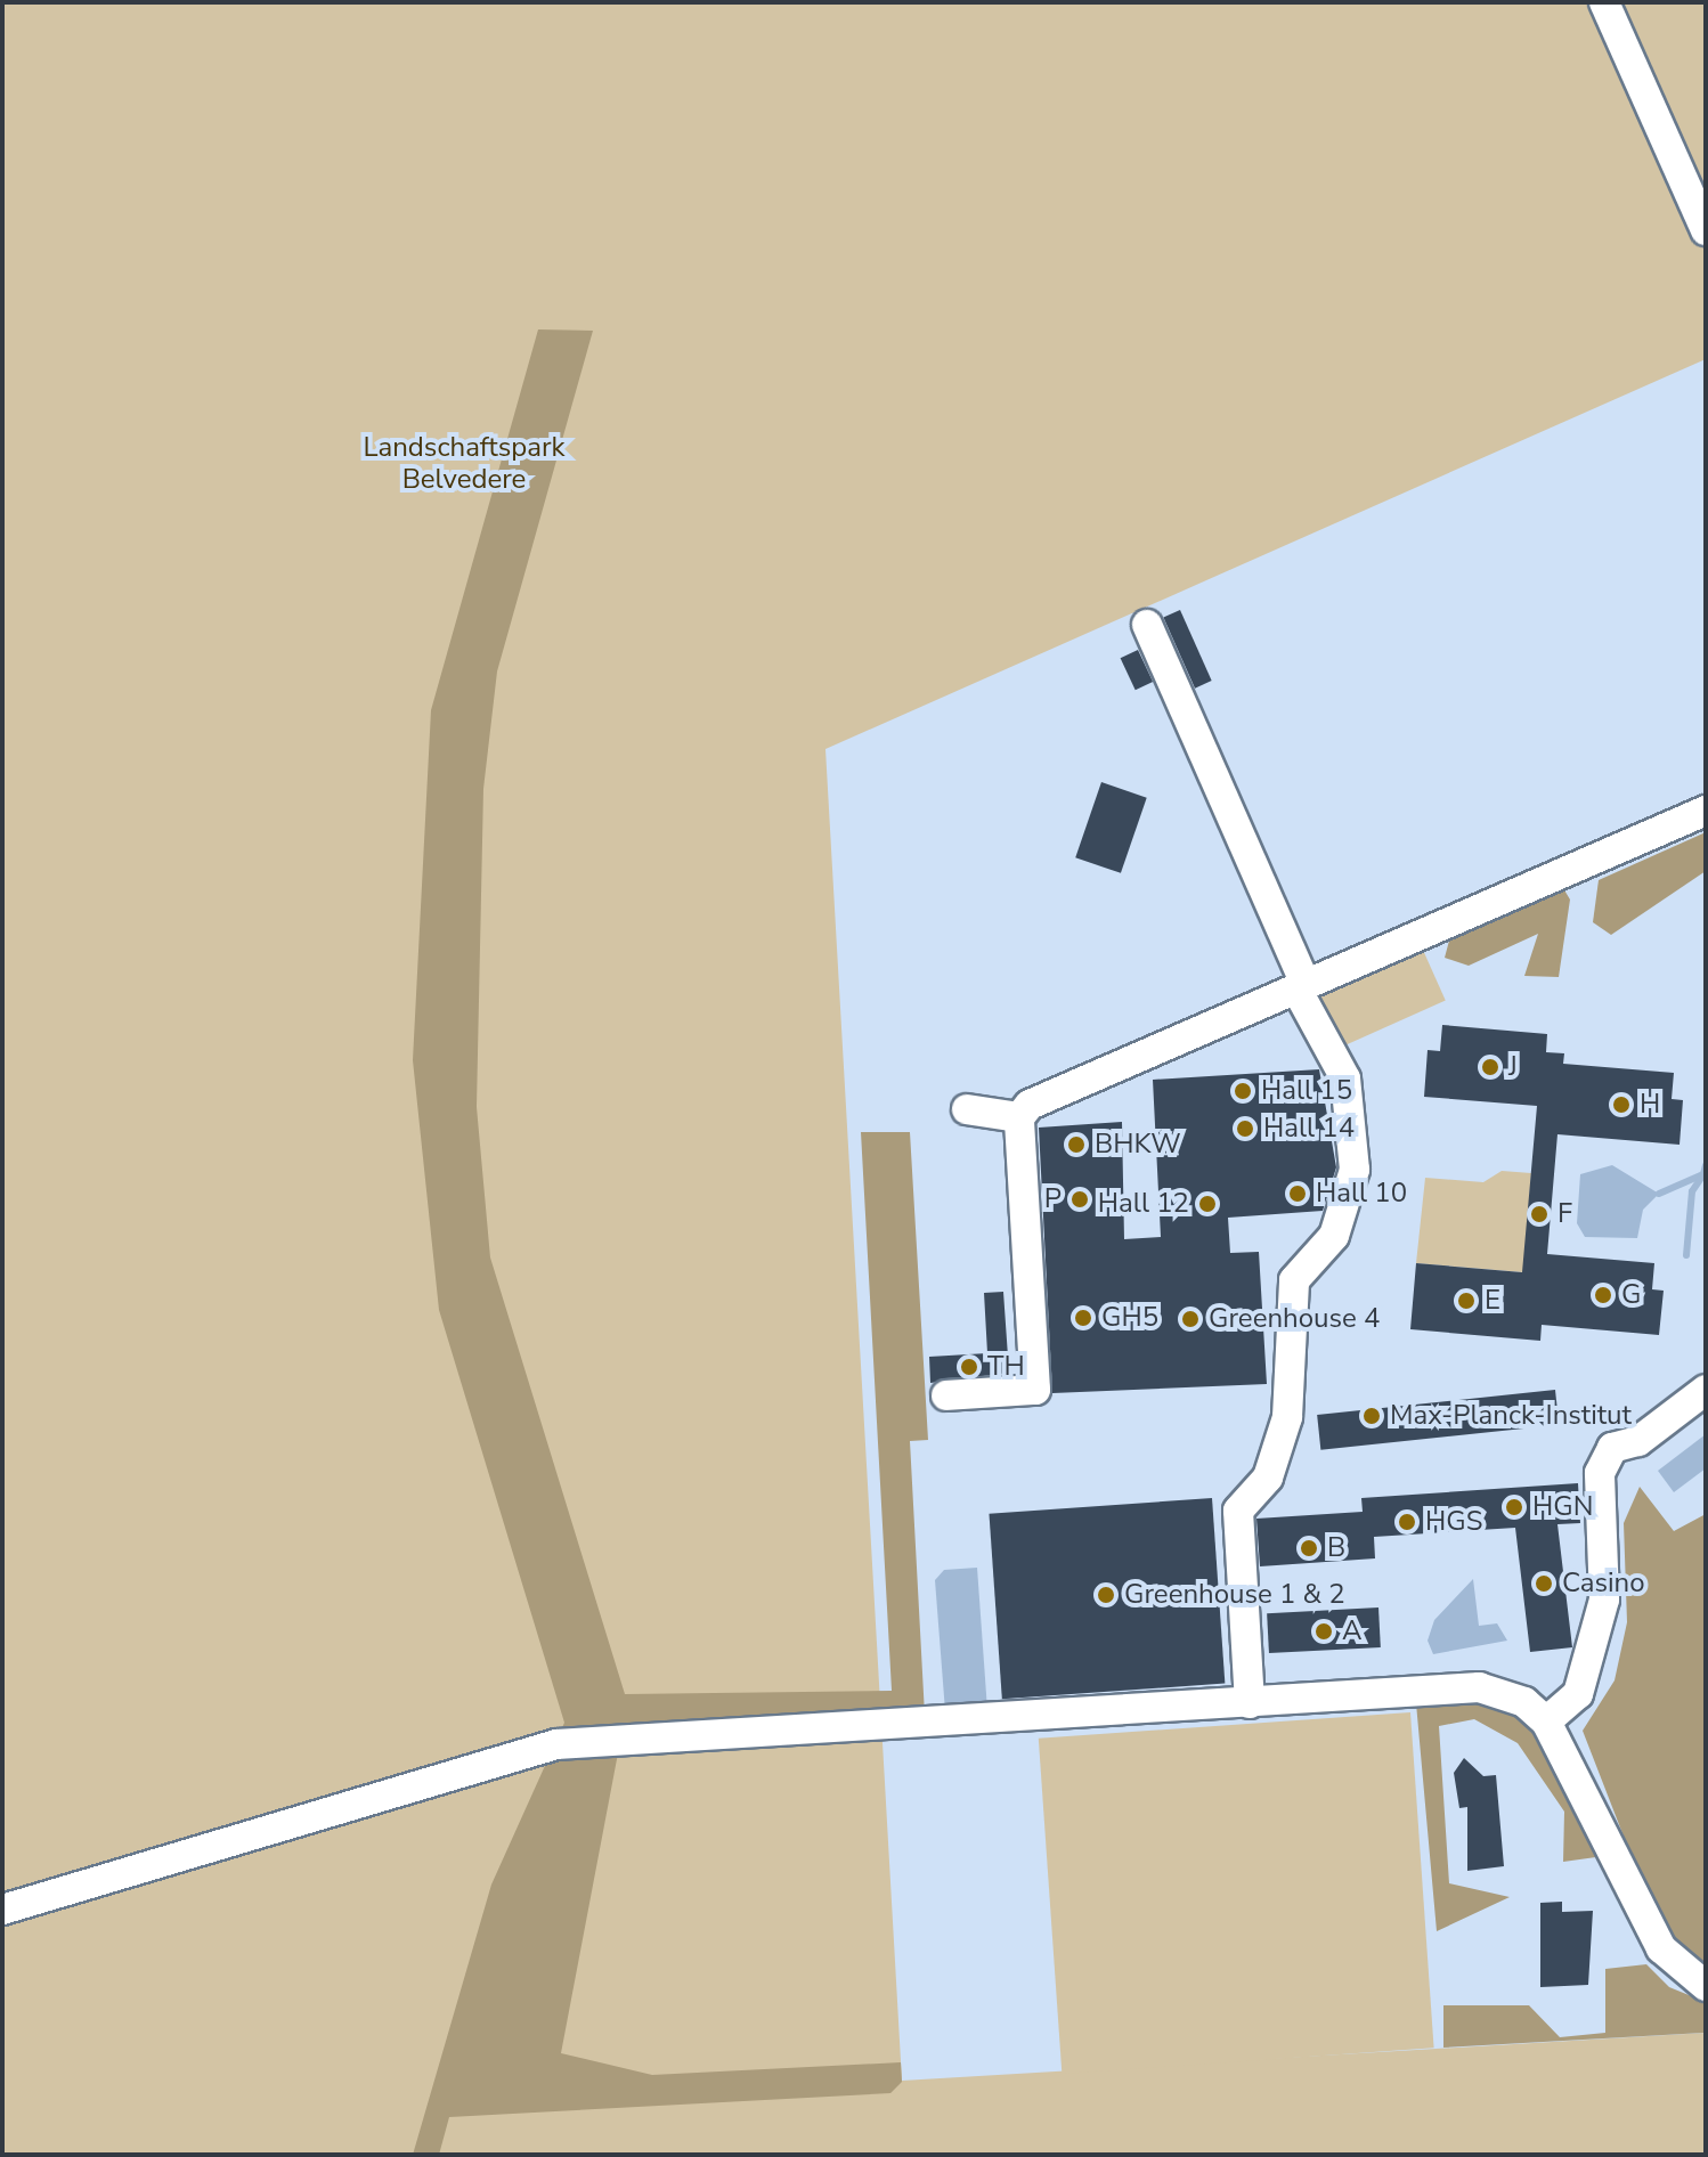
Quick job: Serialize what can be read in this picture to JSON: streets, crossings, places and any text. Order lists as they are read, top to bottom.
{
  "parks": ["Landschaftspark Belvedere"],
  "places": [
    "J",
    "Hall 15",
    "H",
    "Hall 14",
    "BHKW",
    "Hall 10",
    "P",
    "Hall 12",
    "F",
    "G",
    "E",
    "GH5",
    "Greenhouse 4",
    "TH",
    "Max-Planck-Institut",
    "HGN",
    "HGS",
    "B",
    "Casino",
    "Greenhouse 1 & 2",
    "A"
  ]
}
